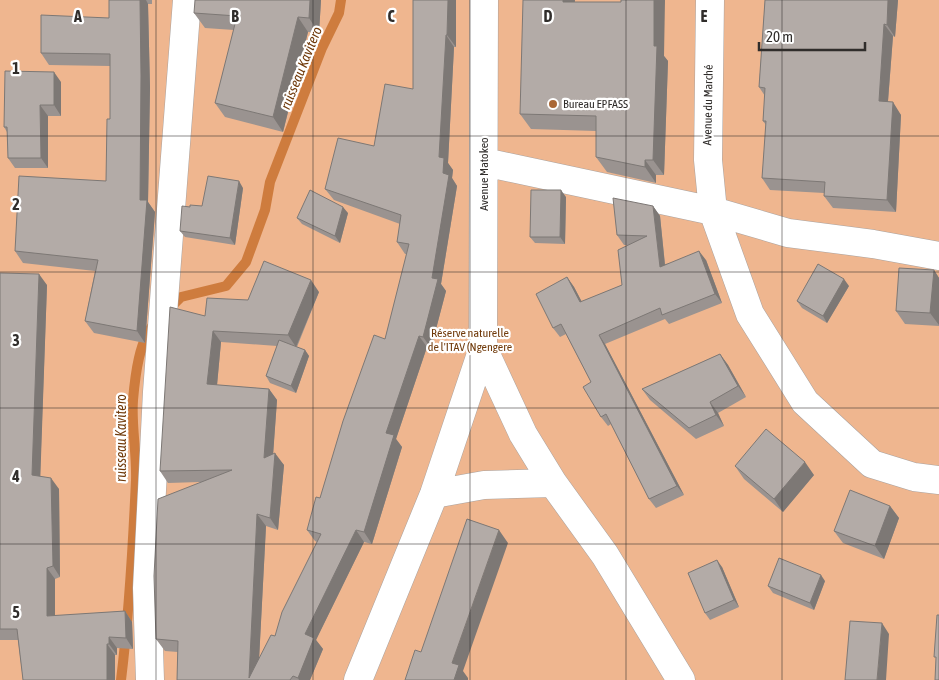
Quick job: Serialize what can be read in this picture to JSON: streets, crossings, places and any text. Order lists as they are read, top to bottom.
{
  "streets": {
    "street": ["Avenue du Marché", "Avenue Matokeo"]
  },
  "water": ["ruisseau Kavitero"],
  "parks": ["Réserve naturelle de l'ITAV (Ngengere"],
  "places": ["Bureau EPFASS"],
  "scale_bar": "20 m",
  "grid": {
    "columns": [
      "A",
      "B",
      "C",
      "D",
      "E"
    ],
    "rows": [
      "1",
      "2",
      "3",
      "4",
      "5"
    ]
  }
}
